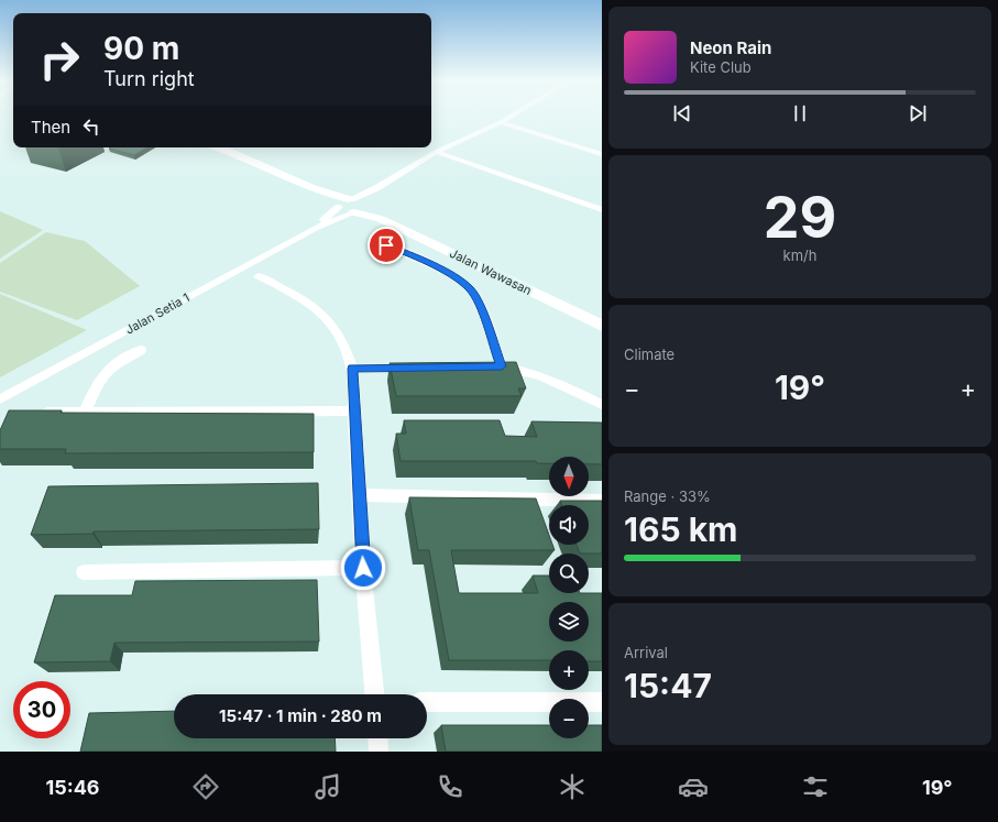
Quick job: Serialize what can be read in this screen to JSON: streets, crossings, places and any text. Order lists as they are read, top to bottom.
{
  "streets": {
    "street": ["Jalan Wawasan", "Jalan Setia 1"]
  },
  "crossings": [
    ["Jalan Wawasan", "Jalan Setia 1"]
  ],
  "north": "bottom",
  "page": {
    "turn": ["90 m", "Turn right"],
    "song": ["Neon Rain", "Kite Club"],
    "then": "Then",
    "tile": [
      ["29", "km/h"],
      "Climate",
      ["Range · 33%", "165 km"],
      ["Arrival", "15:47"]
    ],
    "heat": ["−", "19°", "+"],
    "map_buttons": ["+", "−"],
    "limit": "30",
    "trip": "15:47 · 1 min · 280 m",
    "tabs": ["15:46", "19°"]
  }
}
